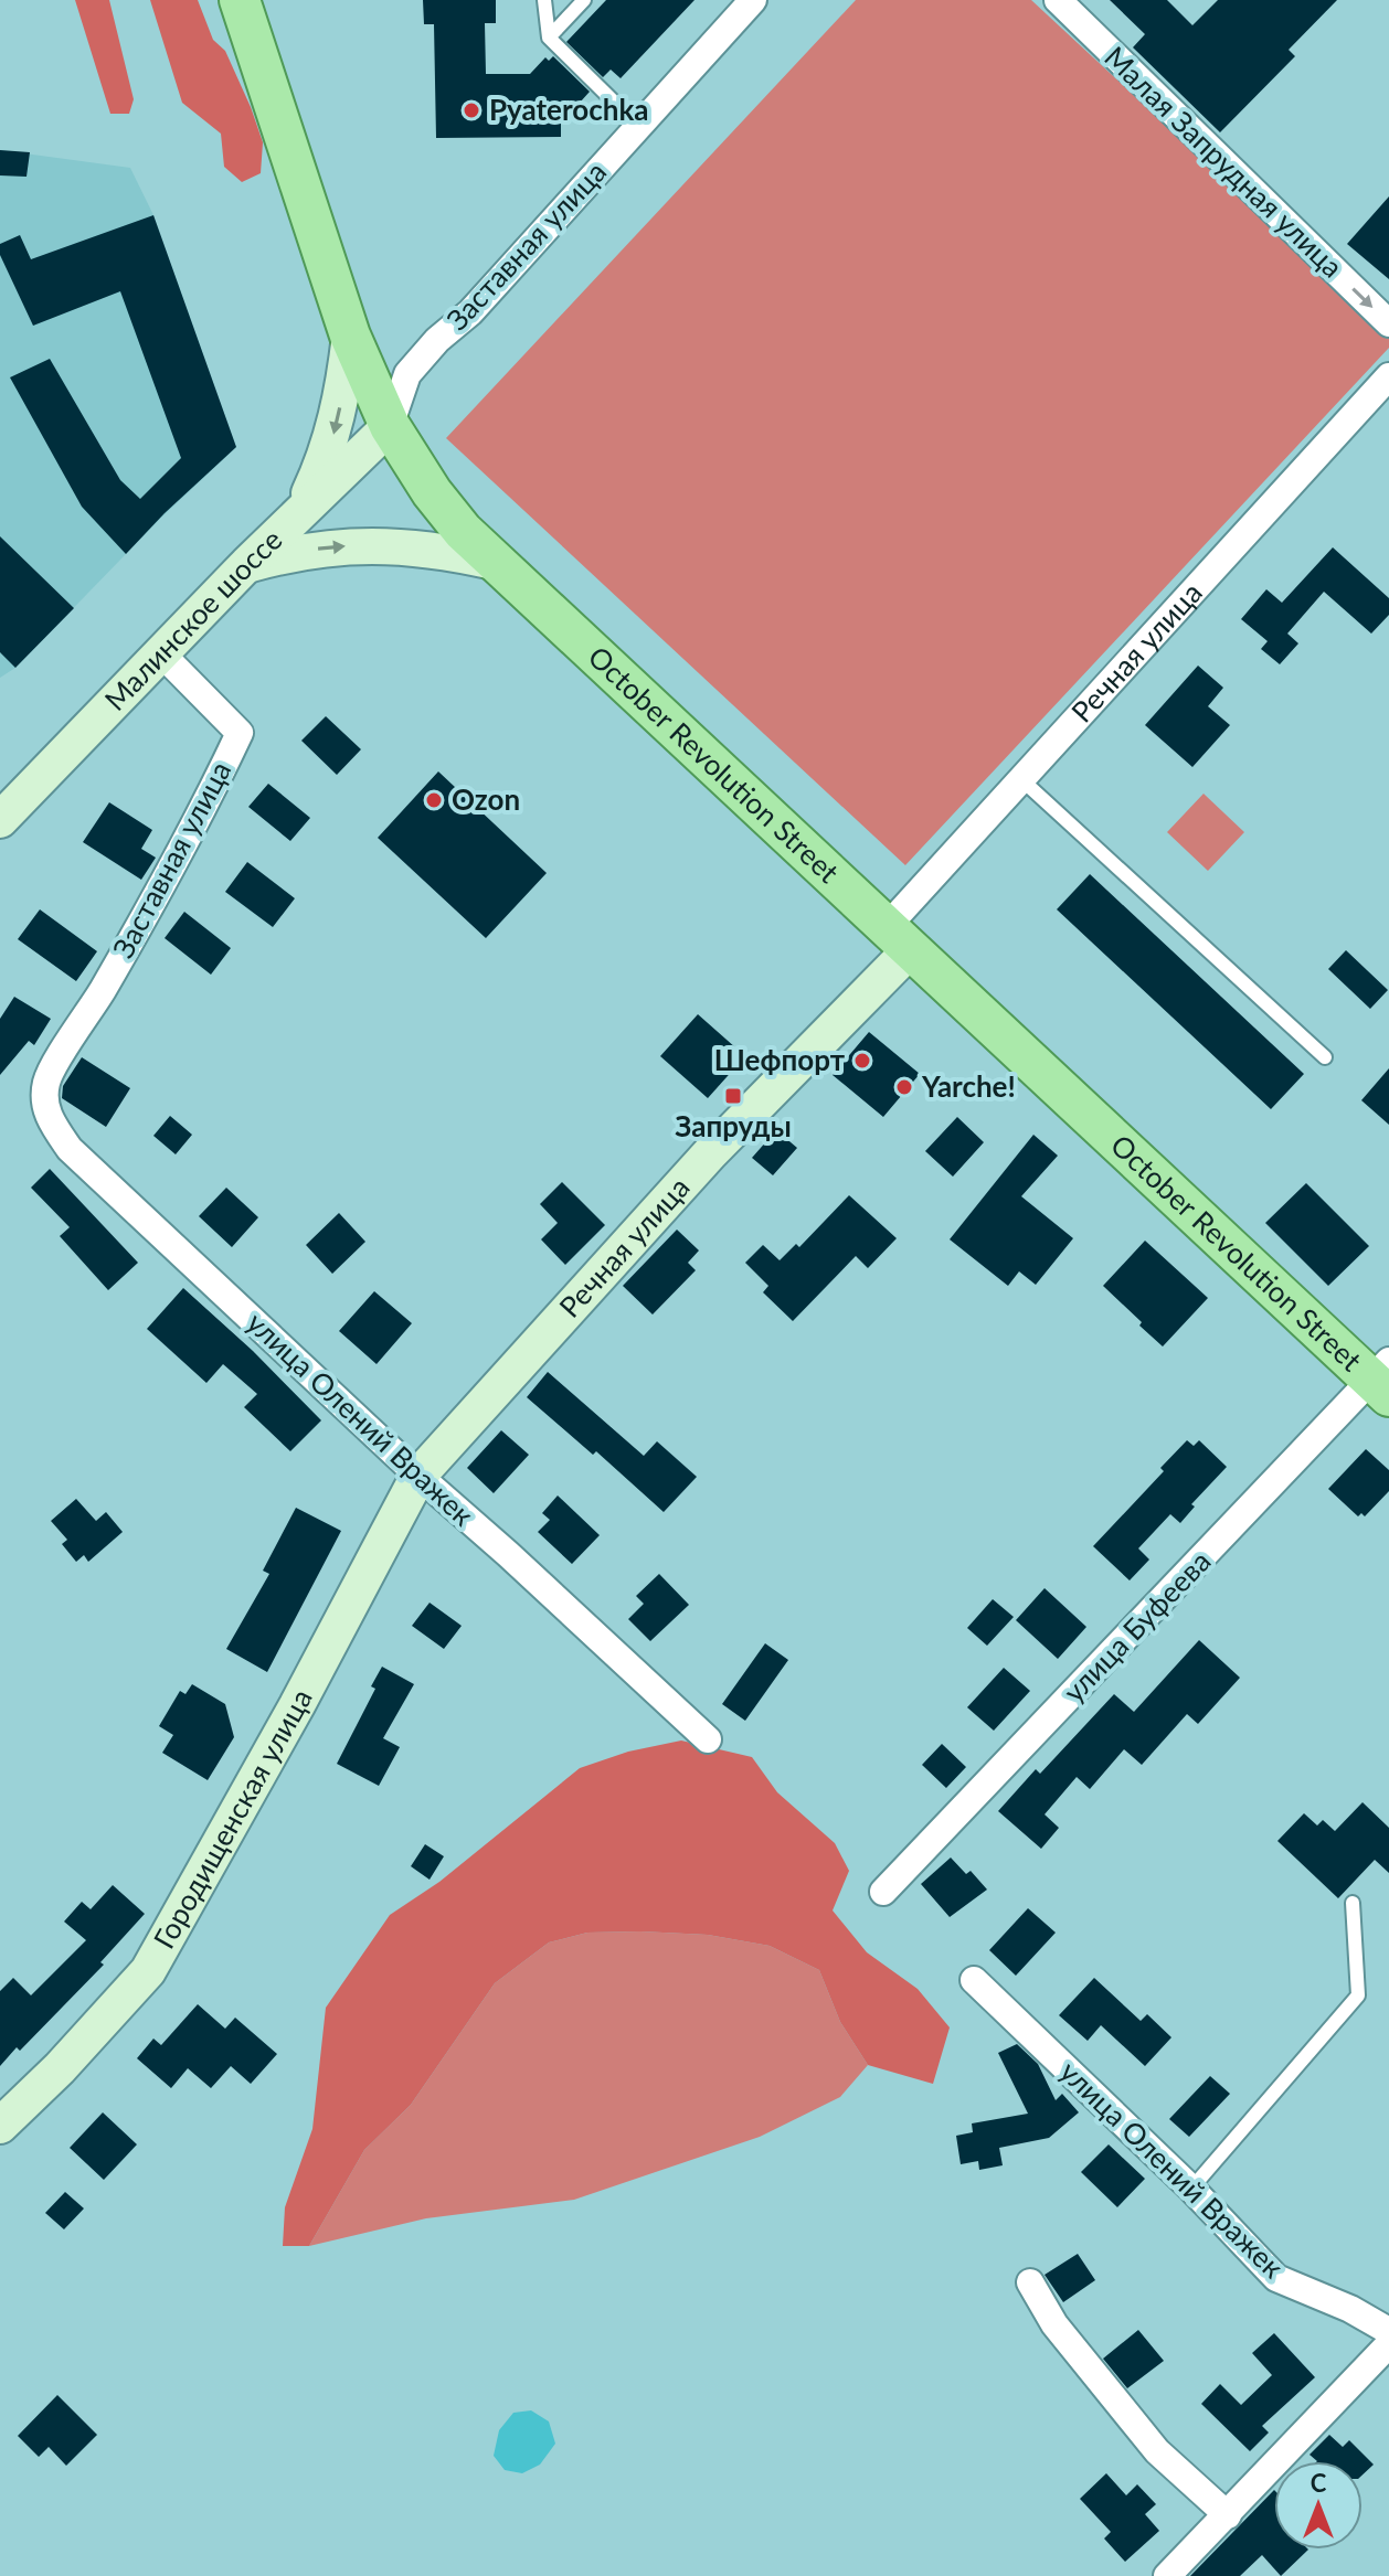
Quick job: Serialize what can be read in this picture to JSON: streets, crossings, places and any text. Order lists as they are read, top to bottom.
{
  "streets": {
    "main road": ["October Revolution Street"],
    "street": [
      "Малая Запрудная улица",
      "Заставная улица",
      "Малинское шоссе",
      "Речная улица",
      "улица Олений Вражек",
      "улица Буфеева",
      "Городищенская улица"
    ]
  },
  "crossings": [
    ["Заставная улица", "Малинское шоссе"],
    ["Заставная улица", "October Revolution Street"],
    ["Заставная улица", "улица Олений Вражек"],
    ["Малинское шоссе", "October Revolution Street"],
    ["Речная улица", "October Revolution Street"],
    ["Речная улица", "улица Олений Вражек"],
    ["Речная улица", "Городищенская улица"],
    ["October Revolution Street", "улица Буфеева"],
    ["улица Олений Вражек", "Городищенская улица"]
  ],
  "one_way": ["Малая Запрудная улица"],
  "places": {
    "other": [
      "Pyaterochka",
      "Ozon",
      "Шефпорт",
      "Yarche!"
    ],
    "transit": ["Запруды"]
  },
  "north": "top"
}
